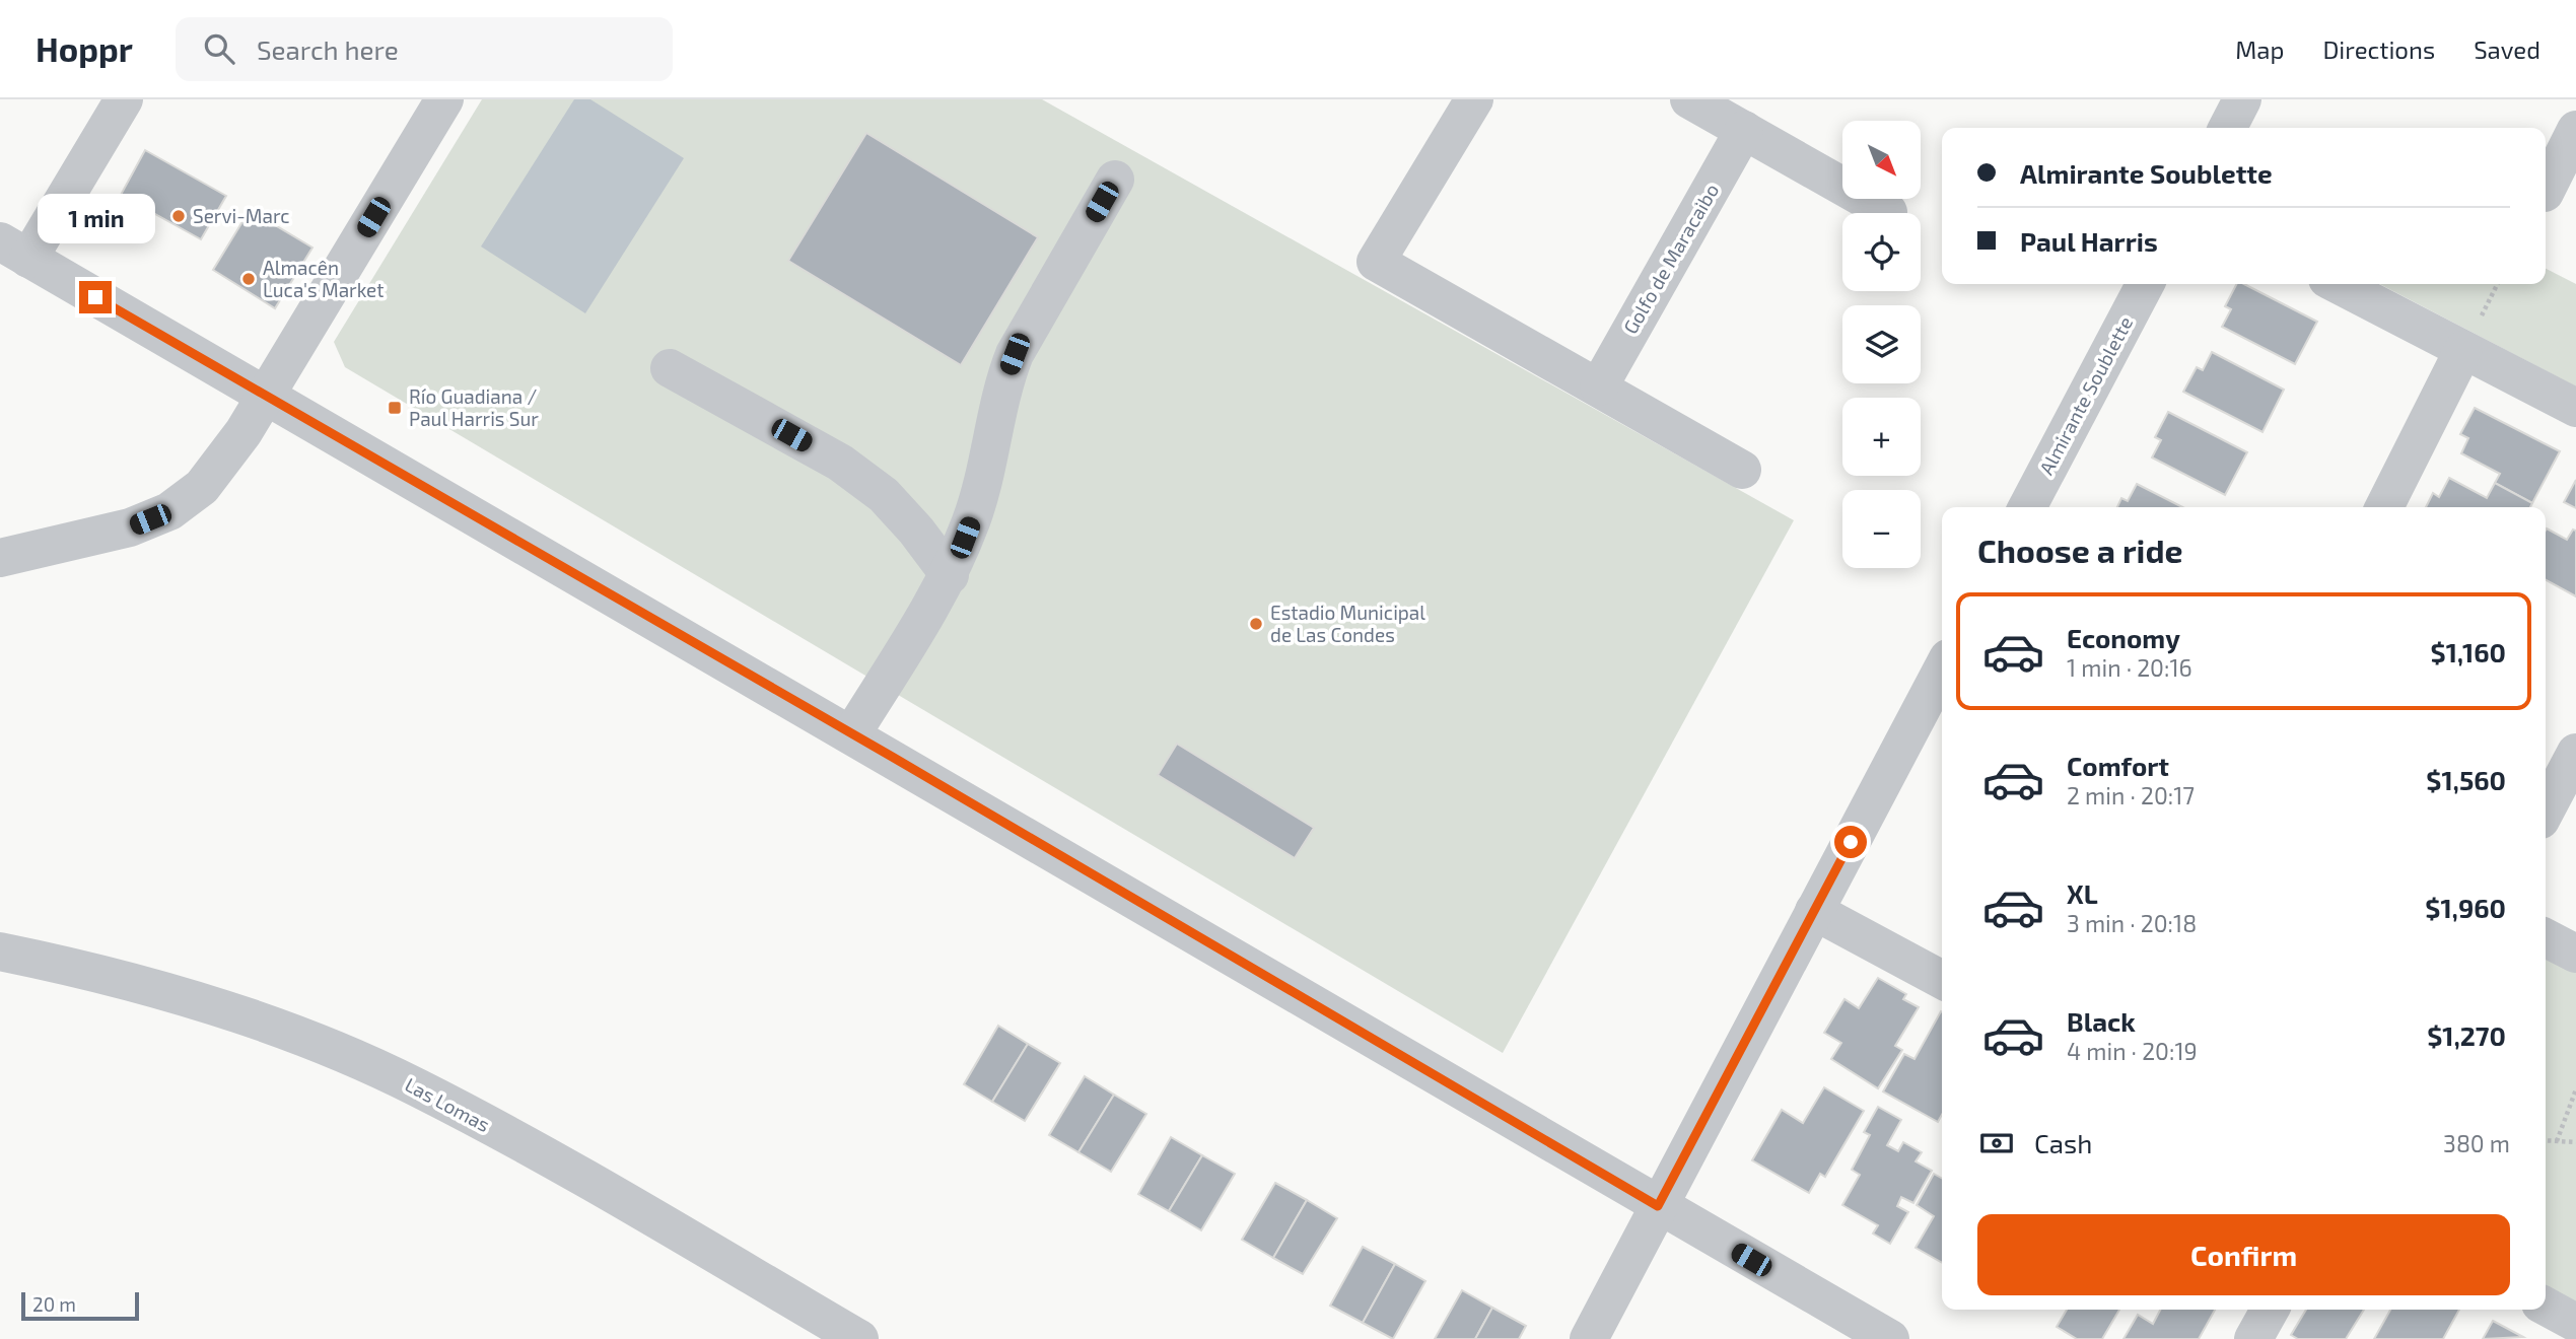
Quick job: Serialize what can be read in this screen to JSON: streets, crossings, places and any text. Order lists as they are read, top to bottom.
{
  "streets": {
    "street": ["Golfo de Maracaibo", "Almirante Soublette", "Las Lomas"]
  },
  "places": {
    "other": ["Servi-Marc", "Almacên Luca's Market", "Estadio Municipal de Las Condes"],
    "transit": ["Río Guadiana / Paul Harris Sur"]
  },
  "scale_bar": "20 m",
  "north": "bottom right",
  "page": {
    "header": "Hoppr",
    "search": "Search here",
    "nav": ["Map", "Directions", "Saved"],
    "map_buttons": ["+", "−"],
    "banner": ["Almirante Soublette", "Paul Harris"],
    "bubble": "1 min",
    "heading": "Choose a ride",
    "list": [
      {
        "name": "Economy",
        "note": "1 min · 20:16",
        "value": "$1,160"
      },
      {
        "name": "Comfort",
        "note": "2 min · 20:17",
        "value": "$1,560"
      },
      {
        "name": "XL",
        "note": "3 min · 20:18",
        "value": "$1,960"
      },
      {
        "name": "Black",
        "note": "4 min · 20:19",
        "value": "$1,270"
      }
    ],
    "pay": ["Cash", "380 m"],
    "buttons": "Confirm",
    "scale": "20 m"
  }
}
